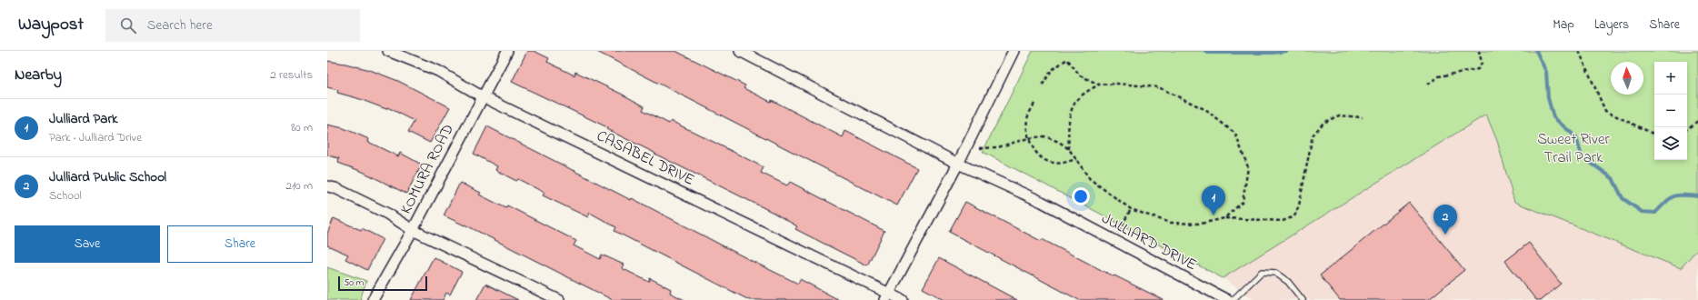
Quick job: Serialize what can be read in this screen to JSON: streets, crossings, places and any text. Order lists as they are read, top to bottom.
{
  "streets": {
    "street": ["CASABEL DRIVE", "KOMURA ROAD", "JULLIARD DRIVE"]
  },
  "crossings": [
    ["CASABEL DRIVE", "KOMURA ROAD"]
  ],
  "parks": ["Sweet River Trail Park"],
  "scale_bar": "50 m",
  "north": "top",
  "page": {
    "header": "Waypost",
    "search": "Search here",
    "nav": ["Map", "Layers", "Share"],
    "heading": ["Nearby", "2 results"],
    "map_buttons": ["+", "−"],
    "list": [
      {
        "mark": "1",
        "name": "Julliard Park",
        "note": "Park · Julliard Drive",
        "value": "80 m"
      },
      {
        "mark": "2",
        "name": "Julliard Public School",
        "note": "School",
        "value": "210 m"
      }
    ],
    "pins": ["1", "2"],
    "buttons": ["Save", "Share"],
    "scale": "50 m"
  }
}
